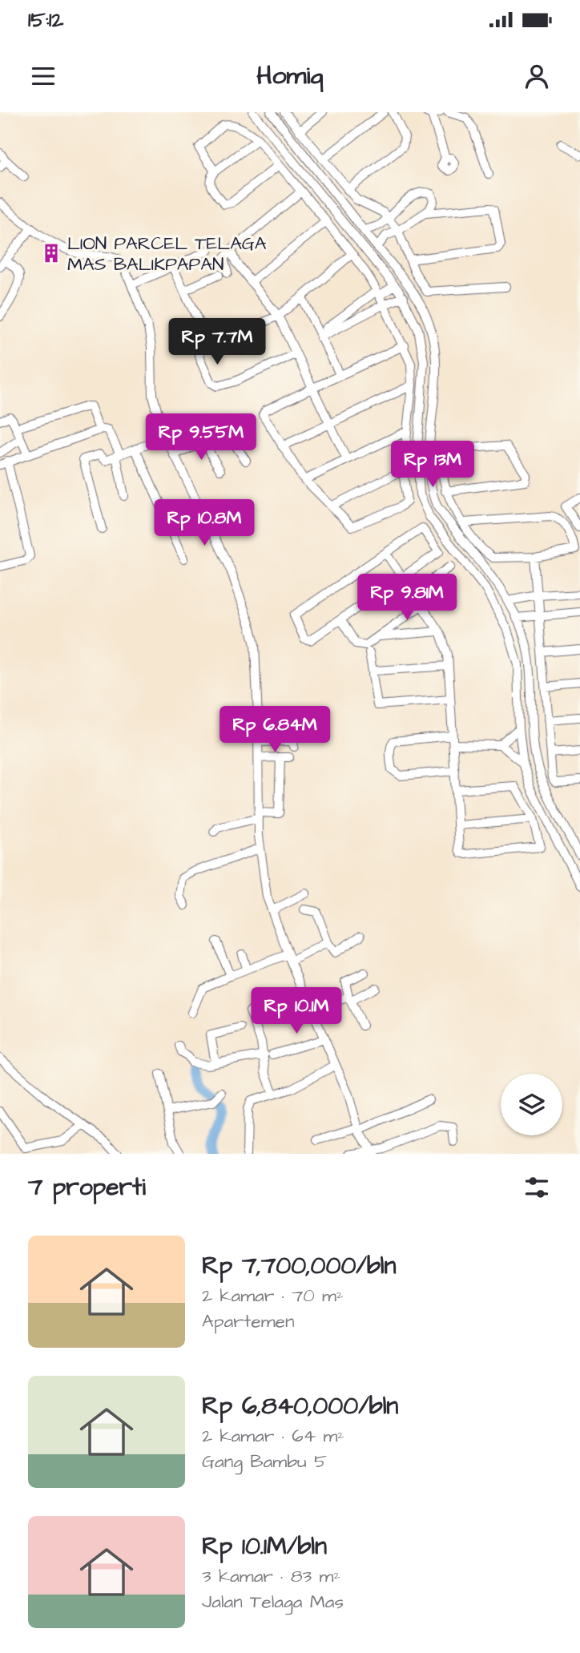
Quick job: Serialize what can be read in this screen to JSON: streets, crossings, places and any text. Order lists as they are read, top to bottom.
{
  "places": {
    "building": ["LION PARCEL TELAGA MAS BALIKPAPAN"]
  },
  "page": {
    "status": "15:12",
    "header": "Homiq",
    "price": [
      "Rp 7.7M",
      "Rp 9.55M",
      "Rp 13M",
      "Rp 10.8M",
      "Rp 9.81M",
      "Rp 6.84M",
      "Rp 10.1M"
    ],
    "heading": "7 properti",
    "list": [
      {
        "name": "Rp 7,700,000/bln",
        "note": "2 kamar · 70 m² · Apartemen"
      },
      {
        "name": "Rp 6,840,000/bln",
        "note": "2 kamar · 64 m² · Gang Bambu 5"
      },
      {
        "name": "Rp 10.1M/bln",
        "note": "3 kamar · 83 m² · Jalan Telaga Mas"
      }
    ]
  }
}
